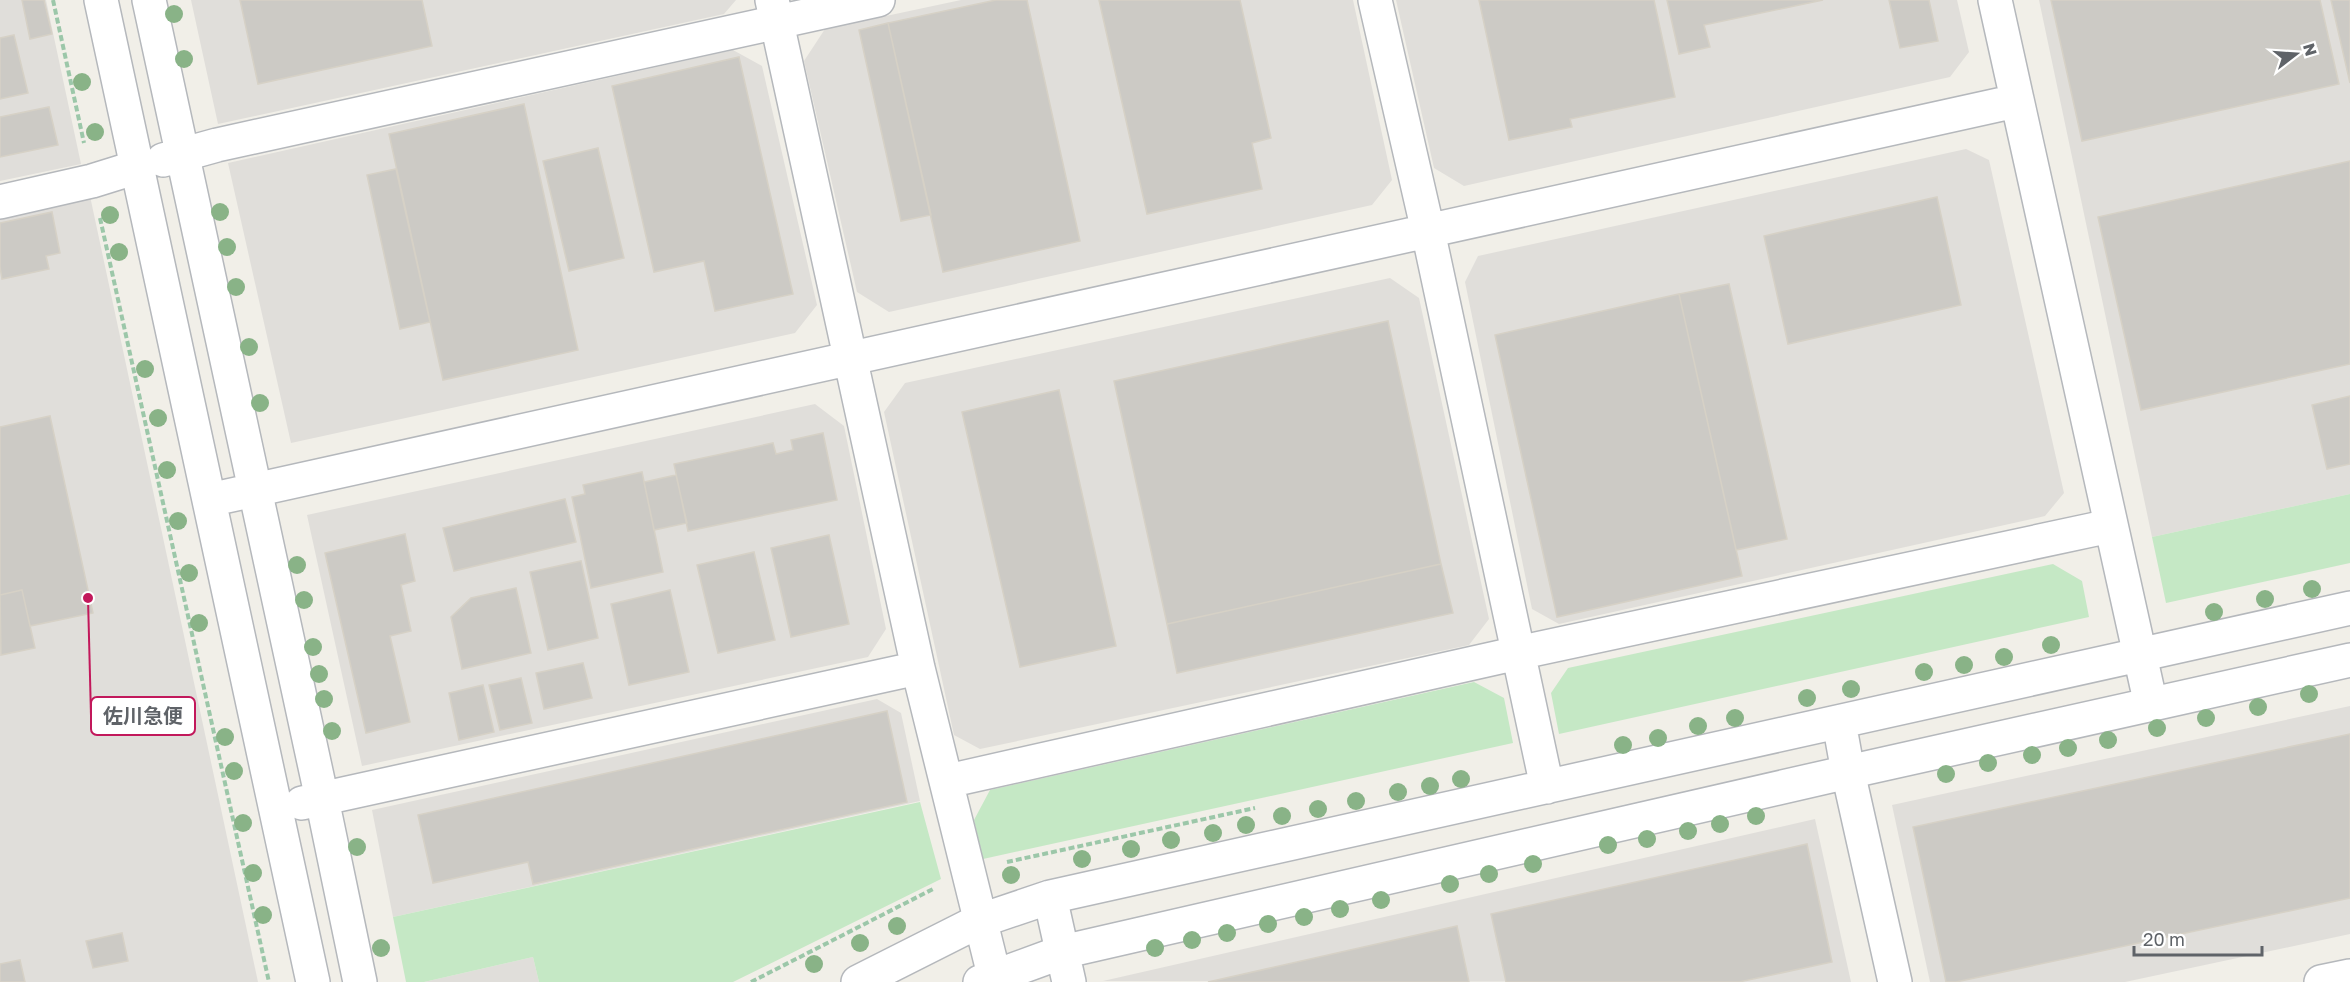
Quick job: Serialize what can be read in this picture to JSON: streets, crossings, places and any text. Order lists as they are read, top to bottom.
{
  "places": ["佐川急便"],
  "scale_bar": "20 m",
  "north": "right"
}
